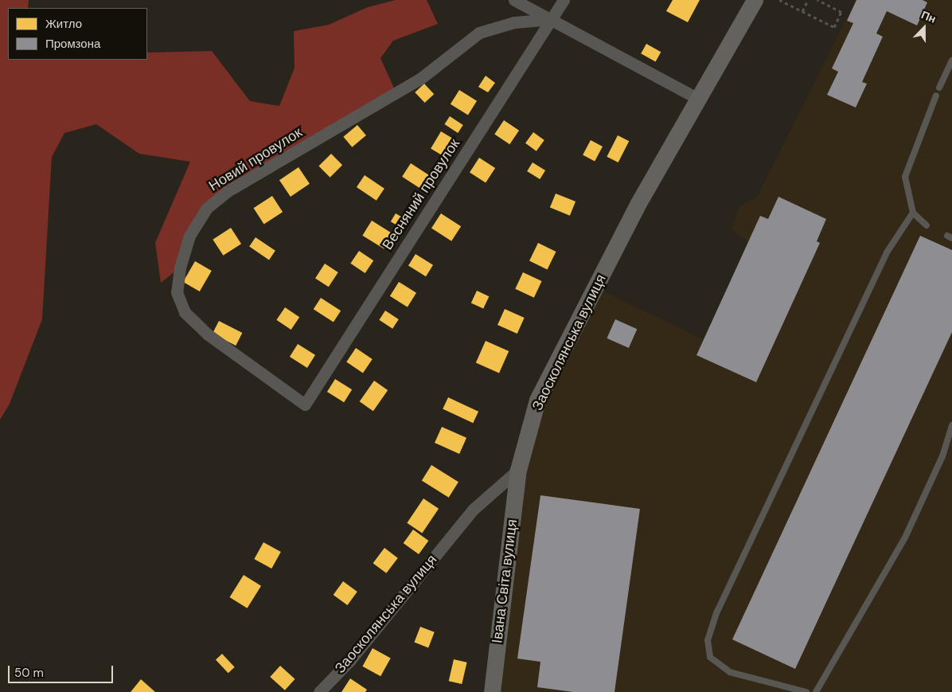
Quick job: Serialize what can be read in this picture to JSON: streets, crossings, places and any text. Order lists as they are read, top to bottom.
{
  "streets": {
    "street": [
      "Новий провулок",
      "Весняний провулок",
      "Заосколянська вулиця",
      "Івана Світа вулиця"
    ]
  },
  "crossings": [
    ["Новий провулок", "Весняний провулок"],
    ["Заосколянська вулиця", "Івана Світа вулиця"]
  ],
  "legend": ["Житло", "Промзона"],
  "scale_bar": "50 m",
  "north": "top"
}
